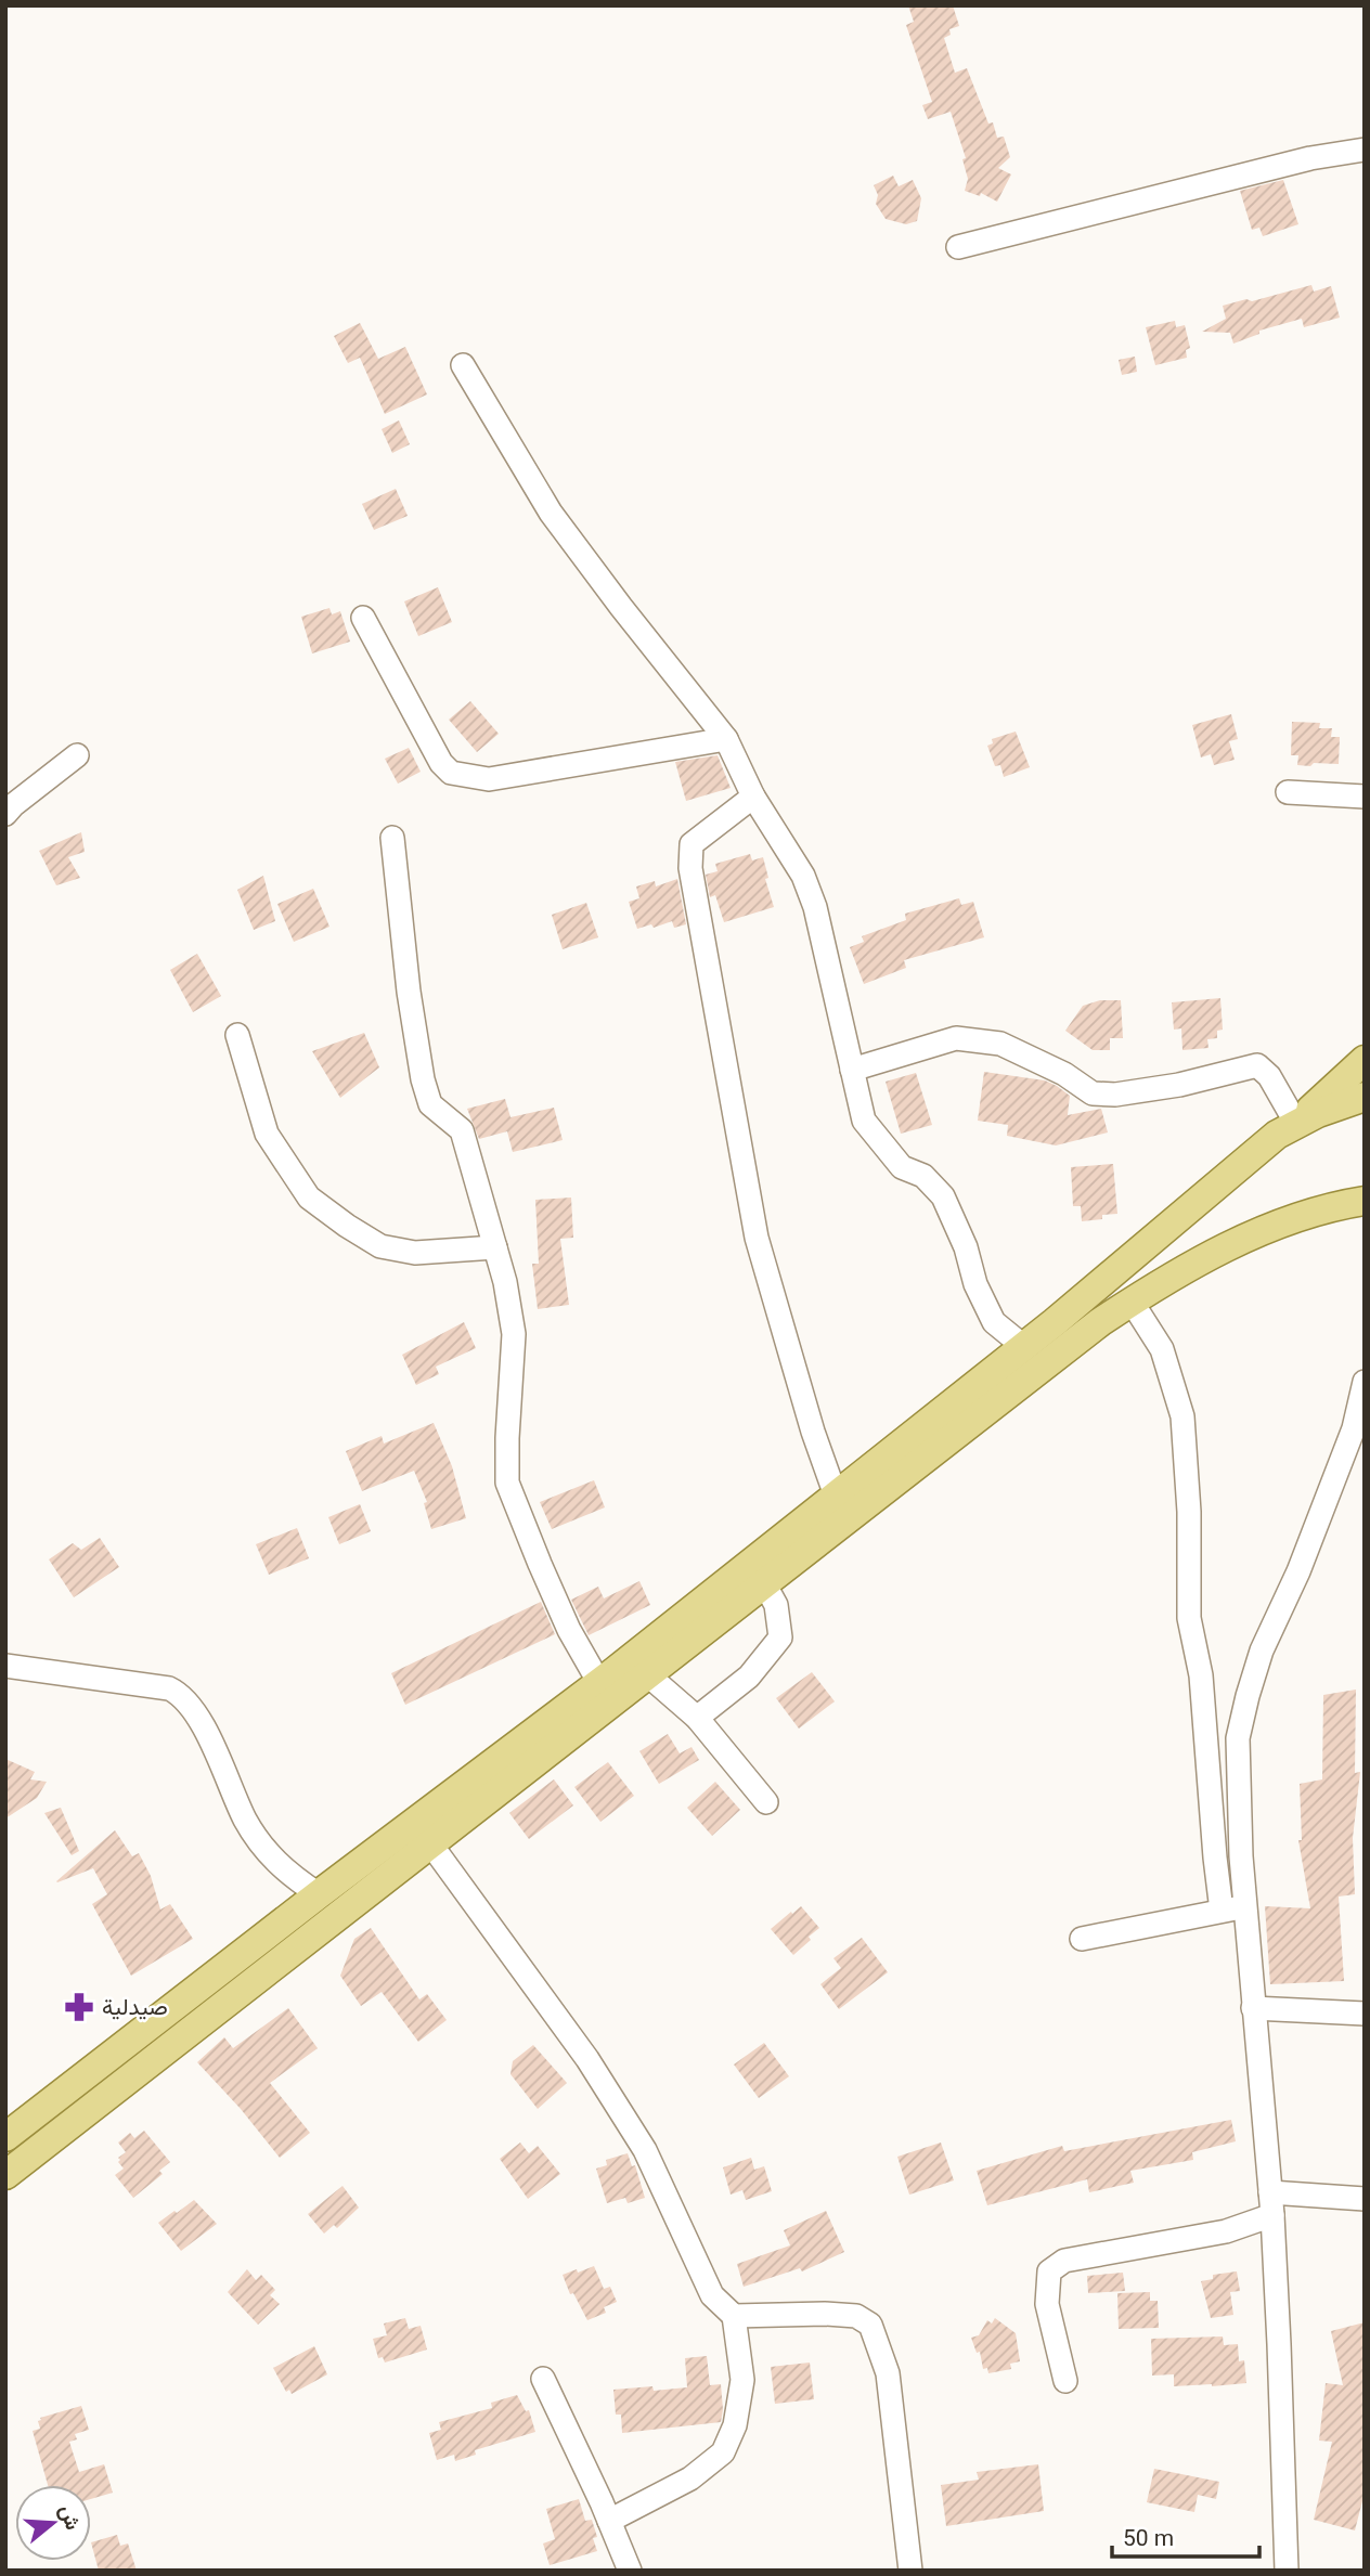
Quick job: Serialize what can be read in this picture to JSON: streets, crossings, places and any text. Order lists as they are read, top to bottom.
{
  "places": {
    "pharmacy": ["صيدلية"]
  },
  "scale_bar": "50 m",
  "north": "right"
}
